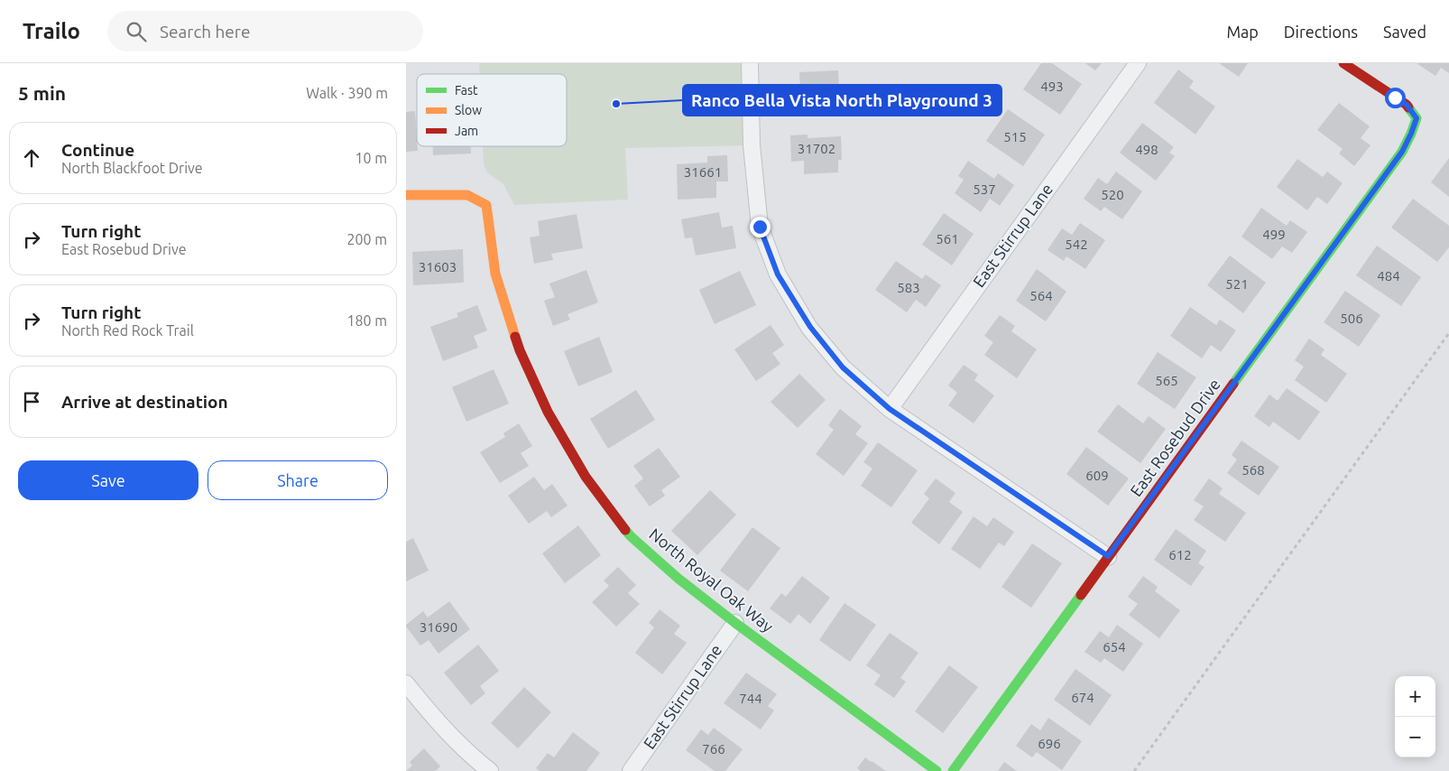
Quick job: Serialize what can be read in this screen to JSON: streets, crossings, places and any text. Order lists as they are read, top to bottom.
{
  "streets": {
    "street": ["East Stirrup Lane", "East Rosebud Drive", "North Royal Oak Way"]
  },
  "crossings": [
    ["East Stirrup Lane", "North Royal Oak Way"]
  ],
  "places": ["Ranco Bella Vista North Playground 3"],
  "house_numbers": [
    "493",
    "515",
    "31702",
    "498",
    "31661",
    "537",
    "520",
    "499",
    "561",
    "542",
    "31603",
    "484",
    "521",
    "583",
    "564",
    "506",
    "565",
    "568",
    "609",
    "612",
    "31690",
    "654",
    "674",
    "744",
    "696",
    "766"
  ],
  "legend": ["Fast", "Slow", "Jam"],
  "page": {
    "header": "Trailo",
    "search": "Search here",
    "nav": ["Map", "Directions", "Saved"],
    "heading": ["5 min", "Walk · 390 m"],
    "list": [
      ["Continue", "North Blackfoot Drive", "10 m"],
      ["Turn right", "East Rosebud Drive", "200 m"],
      ["Turn right", "North Red Rock Trail", "180 m"],
      "Arrive at destination"
    ],
    "buttons": ["Save", "Share"],
    "map_buttons": ["+", "−"]
  }
}
